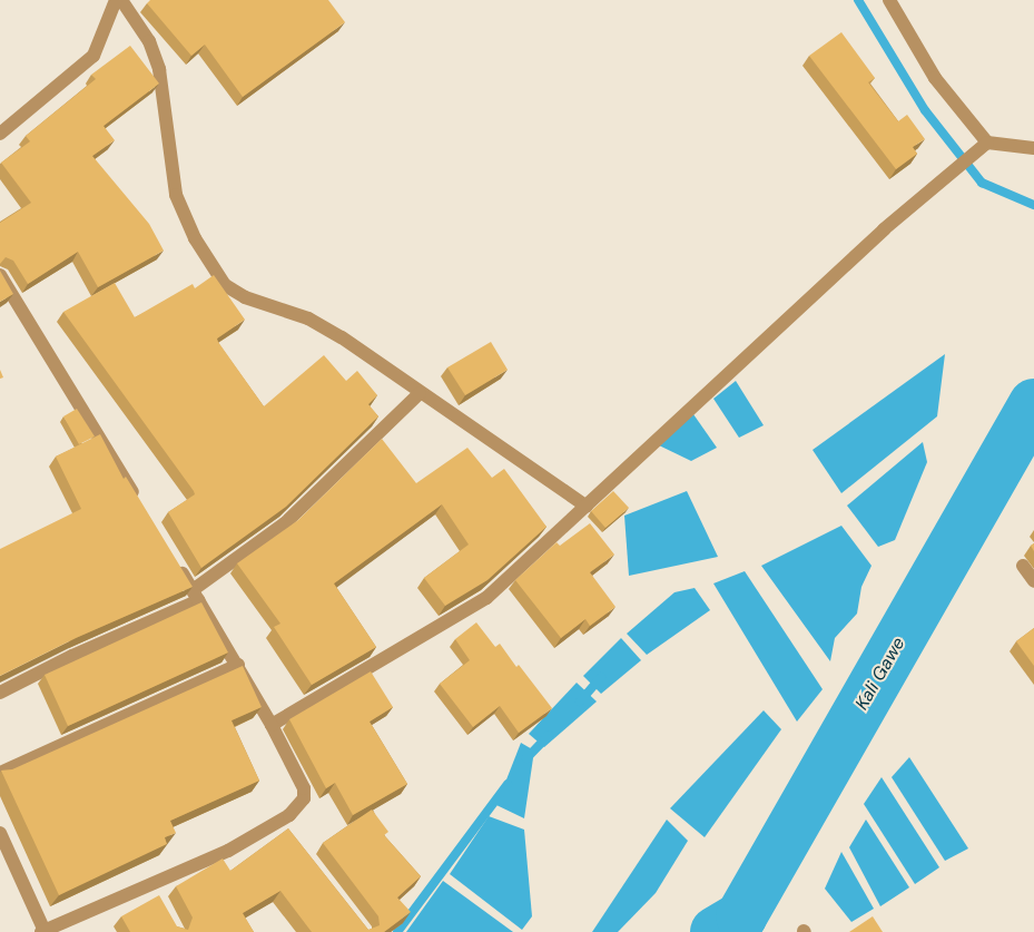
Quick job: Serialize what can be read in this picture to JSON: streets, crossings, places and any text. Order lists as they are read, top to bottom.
{
  "water": ["Kali Gawe"]
}
